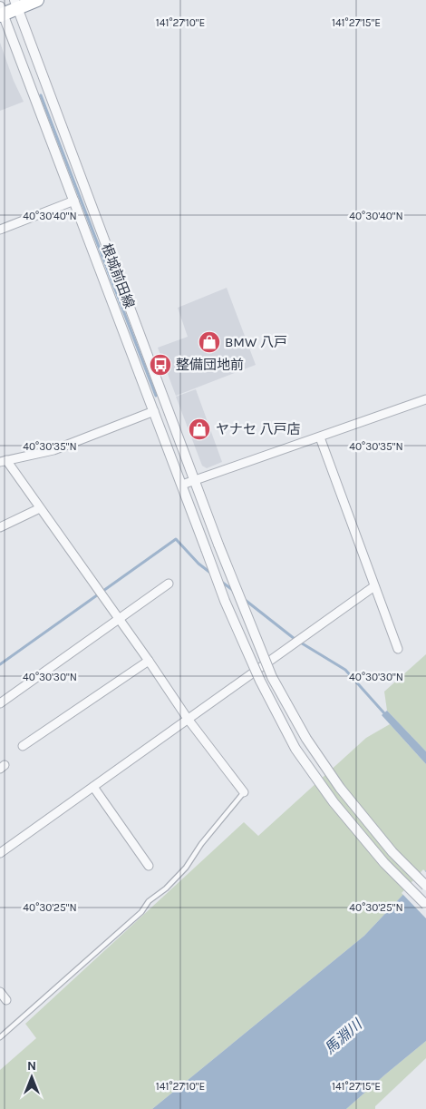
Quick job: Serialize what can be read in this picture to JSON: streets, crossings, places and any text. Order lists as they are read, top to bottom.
{
  "streets": {
    "street": ["根城前田線"]
  },
  "water": ["馬淵川"],
  "places": {
    "shop": ["BMW 八戸", "ヤナセ 八戸店"],
    "bus stop": ["整備団地前"]
  },
  "north": "top",
  "coordinates": [
    "141°27'10\"E",
    "141°27'15\"E",
    "40°30'40\"N",
    "40°30'35\"N",
    "40°30'30\"N",
    "40°30'25\"N"
  ]
}
